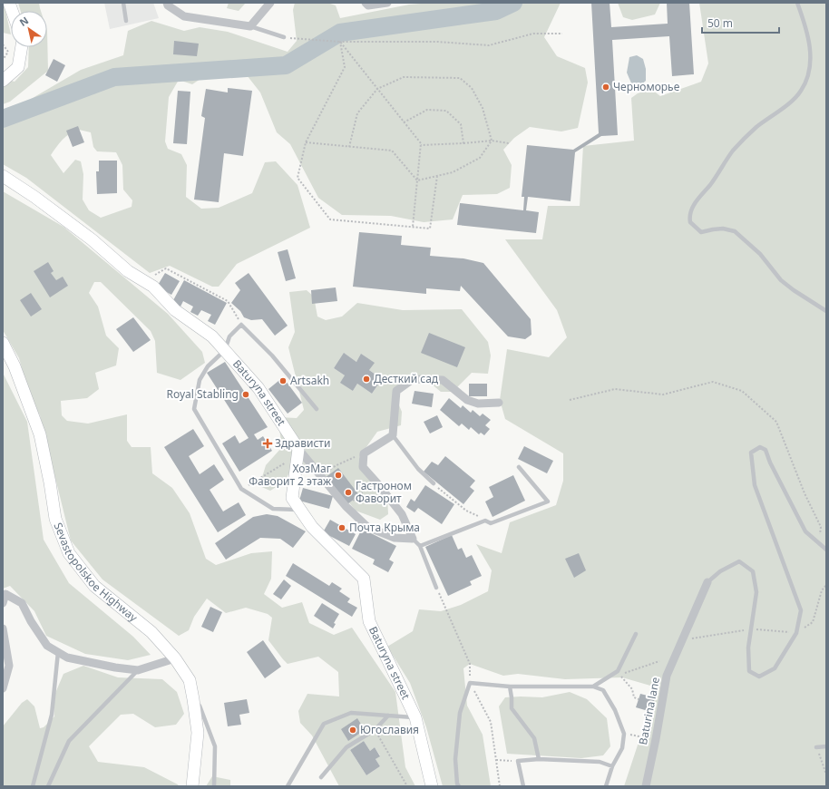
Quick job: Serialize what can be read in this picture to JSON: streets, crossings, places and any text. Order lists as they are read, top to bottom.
{
  "streets": {
    "main road": ["Baturyna street", "Sevastopolskoe Highway"],
    "street": ["Baturina lane"]
  },
  "places": {
    "other": [
      "Черноморье",
      "Десткий сад",
      "Artsakh",
      "Royal Stabling",
      "ХозМаг Фаворит 2 этаж",
      "Гастроном Фаворит",
      "Почта Крыма",
      "Югославия"
    ],
    "health": ["Здрависти"]
  },
  "scale_bar": "50 m",
  "north": "top left"
}
